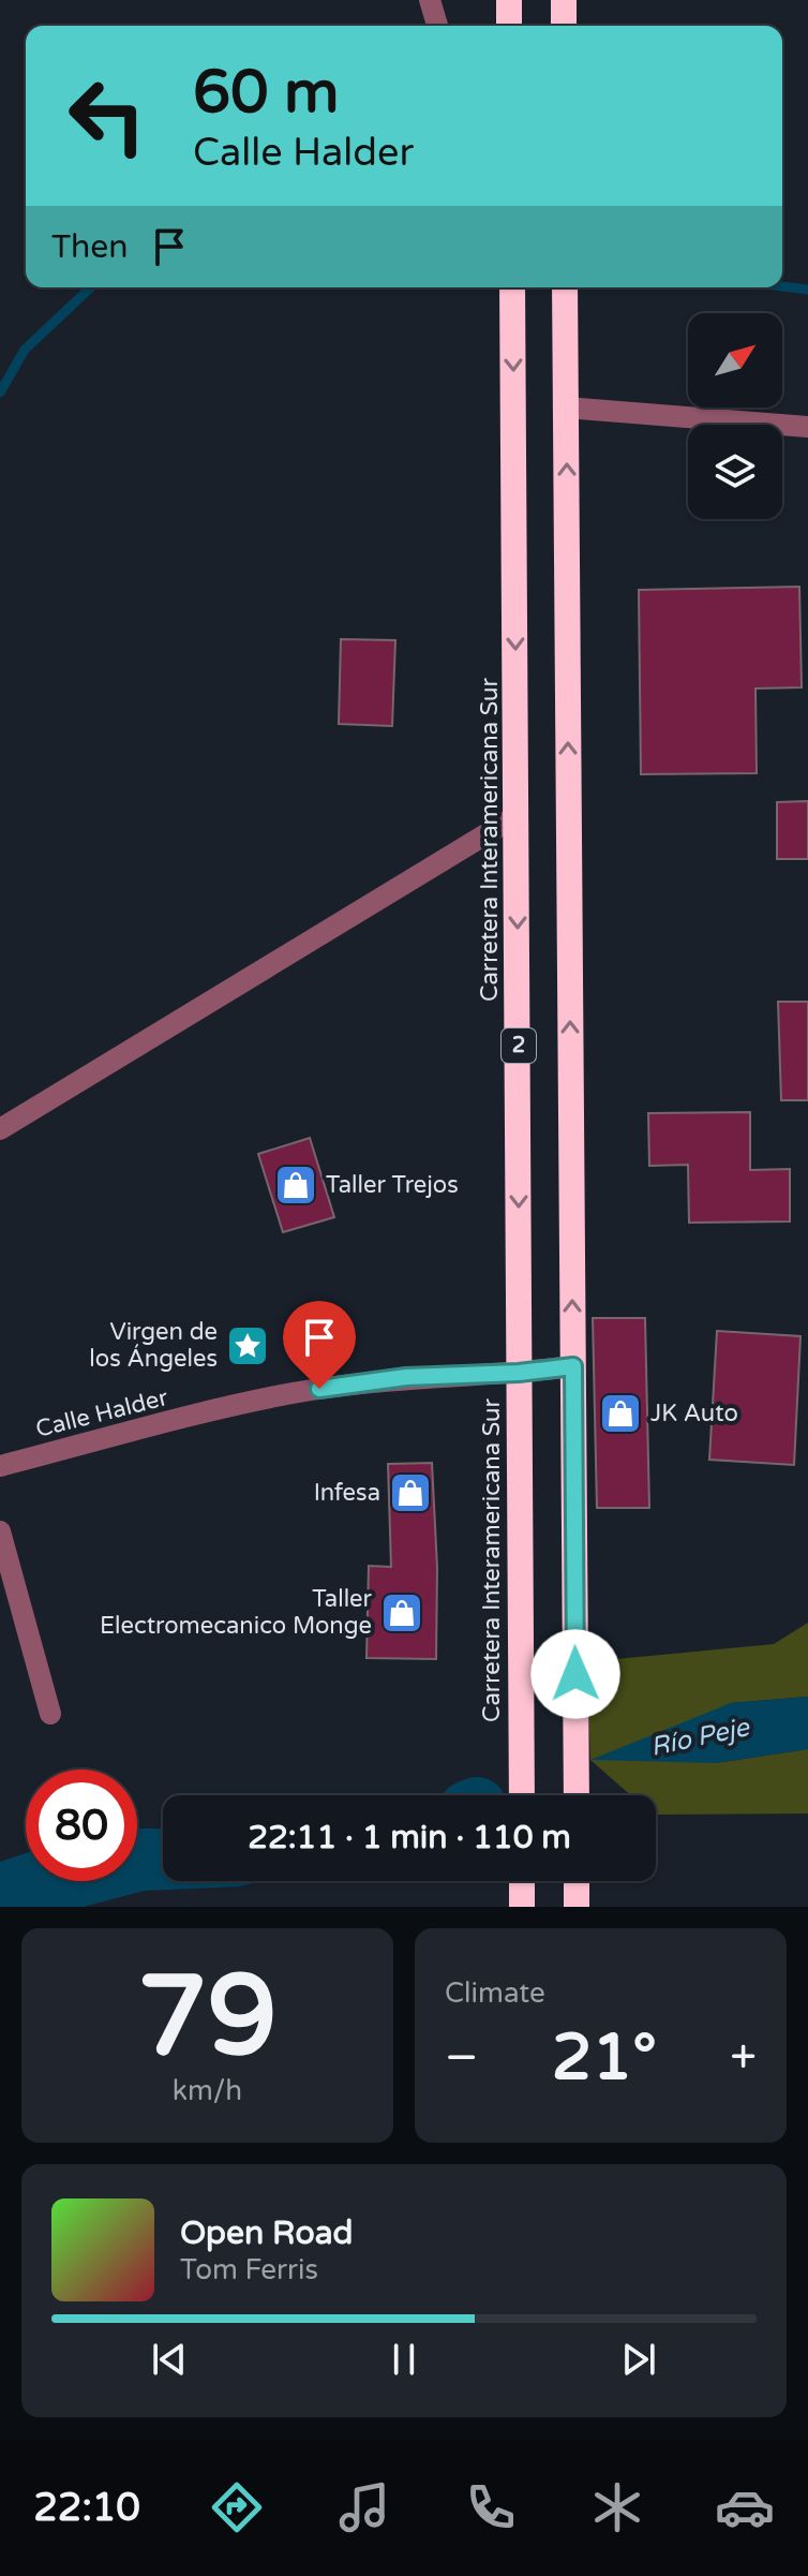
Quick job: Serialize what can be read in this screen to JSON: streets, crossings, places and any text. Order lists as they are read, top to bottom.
{
  "streets": {
    "highway": ["Carretera Interamericana Sur", "2"],
    "street": ["Calle Halder"]
  },
  "crossings": [
    ["Carretera Interamericana Sur", "Calle Halder"],
    ["2", "Calle Halder"]
  ],
  "water": ["Río Peje"],
  "places": {
    "shop": [
      "Taller Trejos",
      "JK Auto",
      "Infesa",
      "Taller Electromecanico Monge"
    ],
    "place": ["Virgen de los Ángeles"]
  },
  "north": "top right",
  "page": {
    "turn": ["60 m", "Calle Halder"],
    "then": "Then",
    "limit": "80",
    "trip": "22:11 · 1 min · 110 m",
    "tile": [
      ["79", "km/h"],
      "Climate"
    ],
    "heat": ["−", "21°", "+"],
    "song": ["Open Road", "Tom Ferris"],
    "tabs": "22:10"
  }
}
